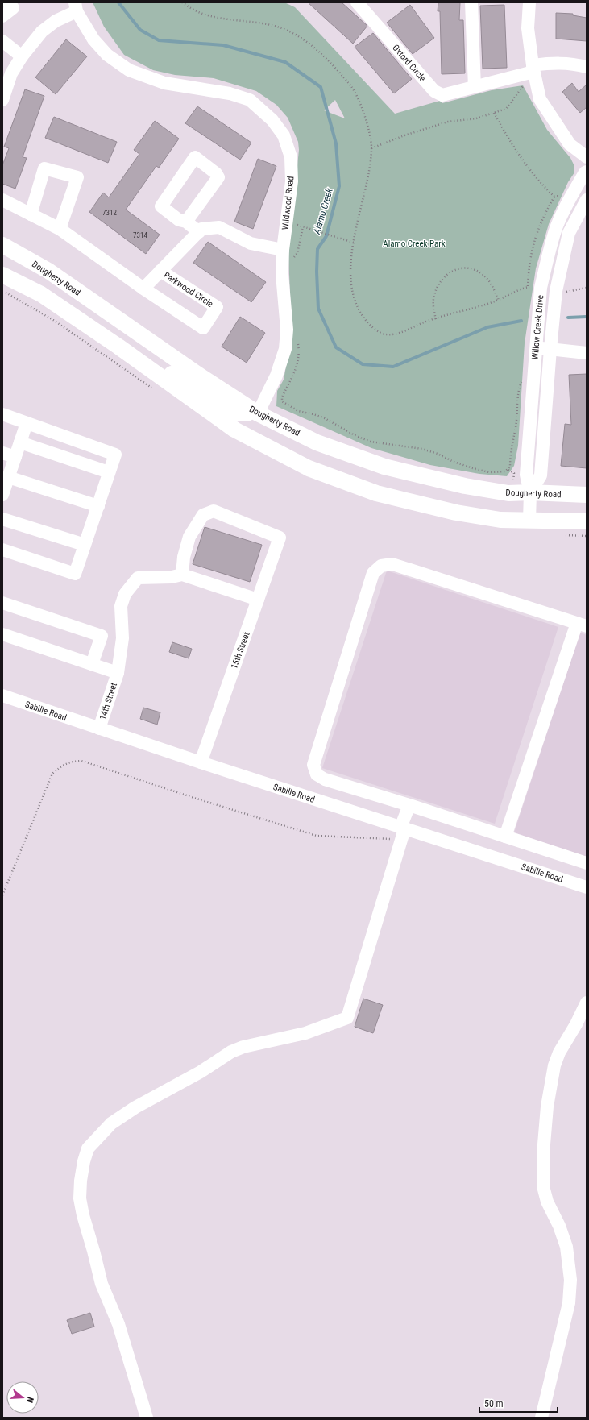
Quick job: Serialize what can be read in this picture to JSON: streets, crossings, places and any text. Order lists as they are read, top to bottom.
{
  "streets": {
    "main road": ["Dougherty Road"],
    "street": [
      "Oxford Circle",
      "Wildwood Road",
      "Parkwood Circle",
      "Willow Creek Drive",
      "15th Street",
      "14th Street",
      "Sabille Road"
    ]
  },
  "crossings": [
    ["Wildwood Road", "Dougherty Road"],
    ["Wildwood Road", "Parkwood Circle"],
    ["Dougherty Road", "Willow Creek Drive"],
    ["15th Street", "14th Street"],
    ["15th Street", "Sabille Road"],
    ["14th Street", "Sabille Road"]
  ],
  "water": ["Alamo Creek"],
  "parks": ["Alamo Creek Park"],
  "house_numbers": ["7312", "7314"],
  "scale_bar": "50 m",
  "north": "right"
}
